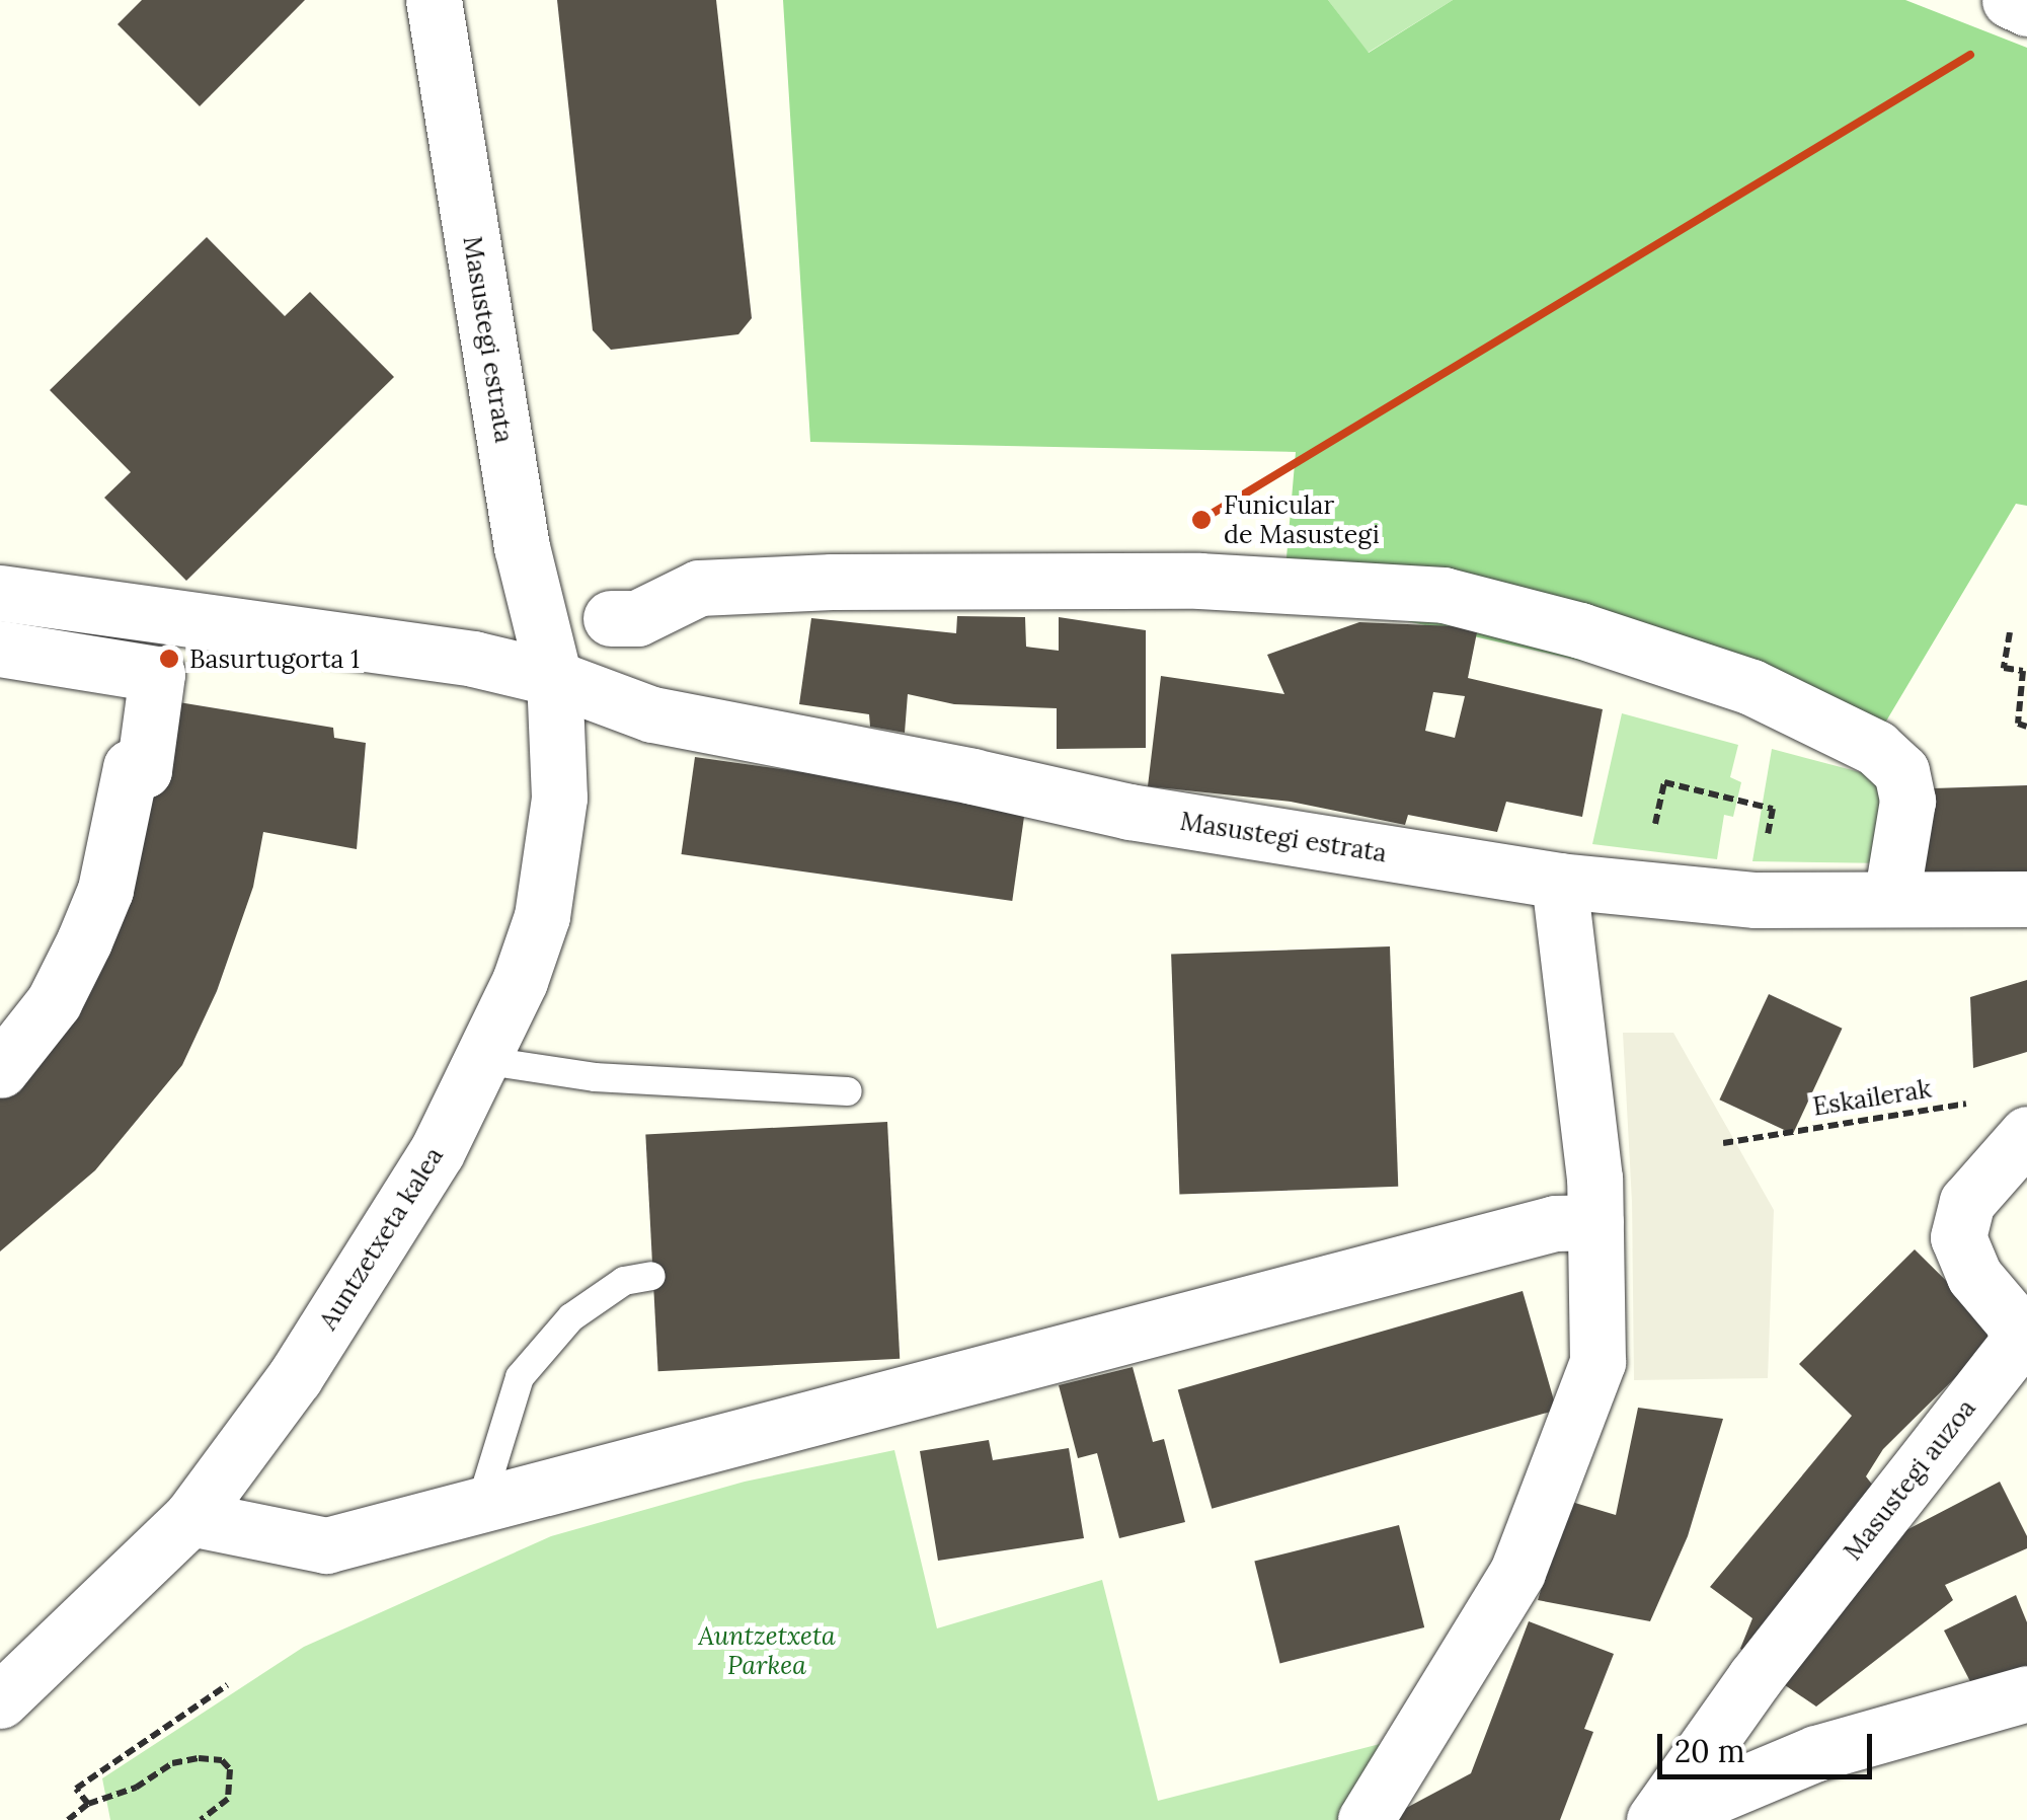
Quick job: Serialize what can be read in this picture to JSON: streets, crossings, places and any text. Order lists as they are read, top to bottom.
{
  "streets": {
    "street": ["Masustegi estrata", "Auntzetxeta kalea", "Masustegi auzoa"],
    "path": ["Eskailerak"]
  },
  "crossings": [
    ["Masustegi estrata", "Auntzetxeta kalea"]
  ],
  "parks": ["Auntzetxeta Parkea"],
  "places": ["Funicular de Masustegi", "Basurtugorta 1"],
  "scale_bar": "20 m"
}
